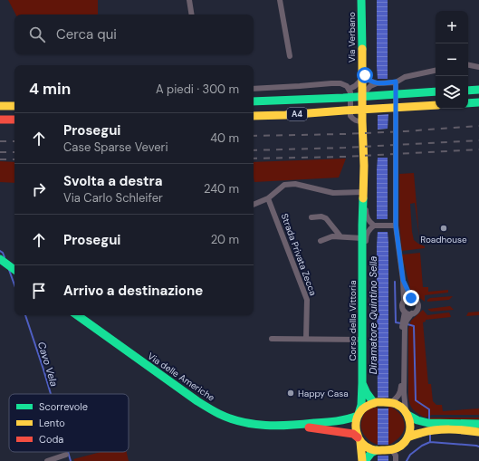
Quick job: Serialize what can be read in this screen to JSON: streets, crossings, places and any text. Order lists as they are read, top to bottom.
{
  "streets": {
    "main road": [
      "Via Verbano",
      "A4",
      "Corso della Vittoria",
      "Via delle Americhe"
    ],
    "street": ["Strada Privata Zecca"]
  },
  "crossings": [
    ["Via Verbano", "Corso della Vittoria"],
    ["Corso della Vittoria", "Via delle Americhe"]
  ],
  "water": ["Diramatore Quintino Sella", "Cavo Vela"],
  "places": ["Roadhouse", "Happy Casa"],
  "legend": ["Scorrevole", "Lento", "Coda"],
  "page": {
    "map_buttons": ["+", "−"],
    "search": "Cerca qui",
    "heading": ["4 min", "A piedi · 300 m"],
    "list": [
      ["Prosegui", "Case Sparse Veveri", "40 m"],
      ["Svolta a destra", "Via Carlo Schleifer", "240 m"],
      ["Prosegui", "20 m"],
      "Arrivo a destinazione"
    ]
  }
}
